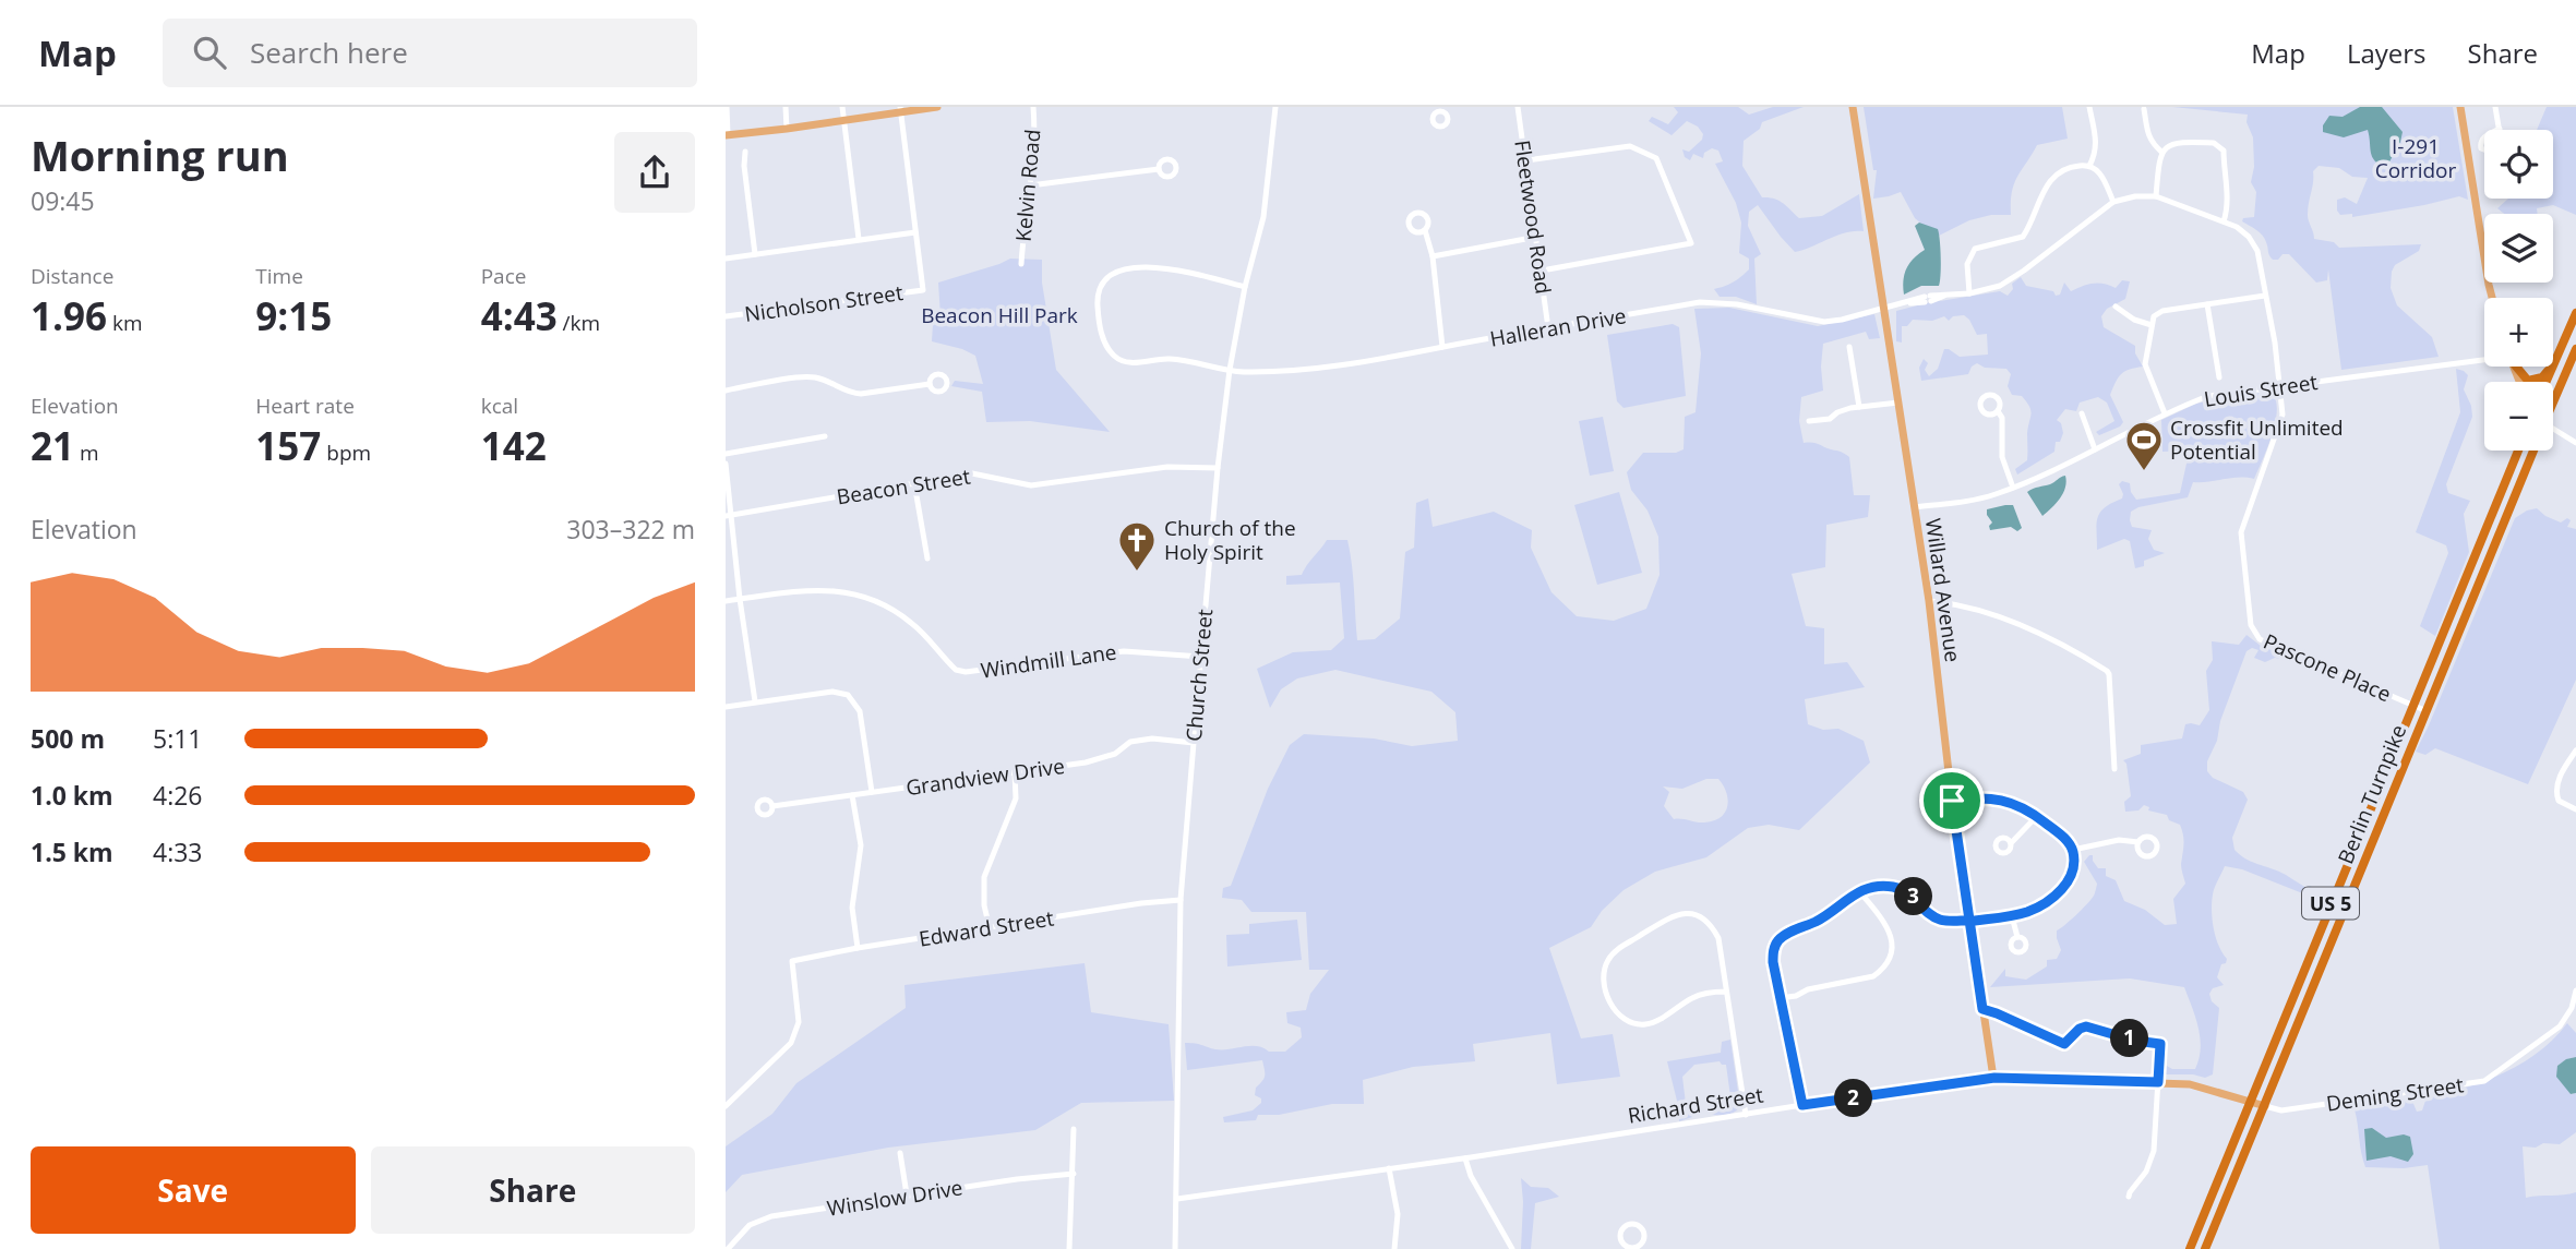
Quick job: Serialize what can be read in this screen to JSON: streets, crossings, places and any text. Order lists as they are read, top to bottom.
{
  "streets": {
    "highway": ["Berlin Turnpike", "US 5"],
    "main road": ["Willard Avenue", "Richard Street"],
    "street": [
      "Kelvin Road",
      "Fleetwood Road",
      "Nicholson Street",
      "Halleran Drive",
      "Louis Street",
      "Beacon Street",
      "Windmill Lane",
      "Pascone Place",
      "Church Street",
      "Grandview Drive",
      "Edward Street",
      "Deming Street",
      "Winslow Drive"
    ]
  },
  "crossings": [
    ["Fleetwood Road", "Halleran Drive"],
    ["Halleran Drive", "Willard Avenue"],
    ["Halleran Drive", "Church Street"],
    ["Louis Street", "Willard Avenue"],
    ["Louis Street", "Pascone Place"],
    ["Beacon Street", "Church Street"],
    ["Willard Avenue", "Richard Street"],
    ["Windmill Lane", "Church Street"],
    ["Pascone Place", "Berlin Turnpike"],
    ["Church Street", "Grandview Drive"],
    ["Church Street", "Edward Street"],
    ["Church Street", "Richard Street"],
    ["Berlin Turnpike", "Deming Street"],
    ["Berlin Turnpike", "Richard Street"],
    ["Deming Street", "Richard Street"]
  ],
  "parks": ["I-291 Corridor", "Beacon Hill Park"],
  "places": {
    "sports": ["Crossfit Unlimited Potential"],
    "church": ["Church of the Holy Spirit"]
  },
  "page": {
    "header": "Map",
    "search": "Search here",
    "nav": ["Map", "Layers", "Share"],
    "heading": ["Morning run", "09:45"],
    "map_buttons": ["+", "−"],
    "stats": [
      ["Distance", "1.96 km"],
      ["Time", "9:15"],
      ["Pace", "4:43 /km"],
      ["Elevation", "21 m"],
      ["Heart rate", "157 bpm"],
      ["kcal", "142"]
    ],
    "chart": ["Elevation", "303–322 m"],
    "list": [
      {
        "name": "500 m",
        "note": "5:11"
      },
      {
        "name": "1.0 km",
        "note": "4:26"
      },
      {
        "name": "1.5 km",
        "note": "4:33"
      }
    ],
    "pins": ["3", "1", "2"],
    "buttons": ["Save", "Share"]
  }
}
